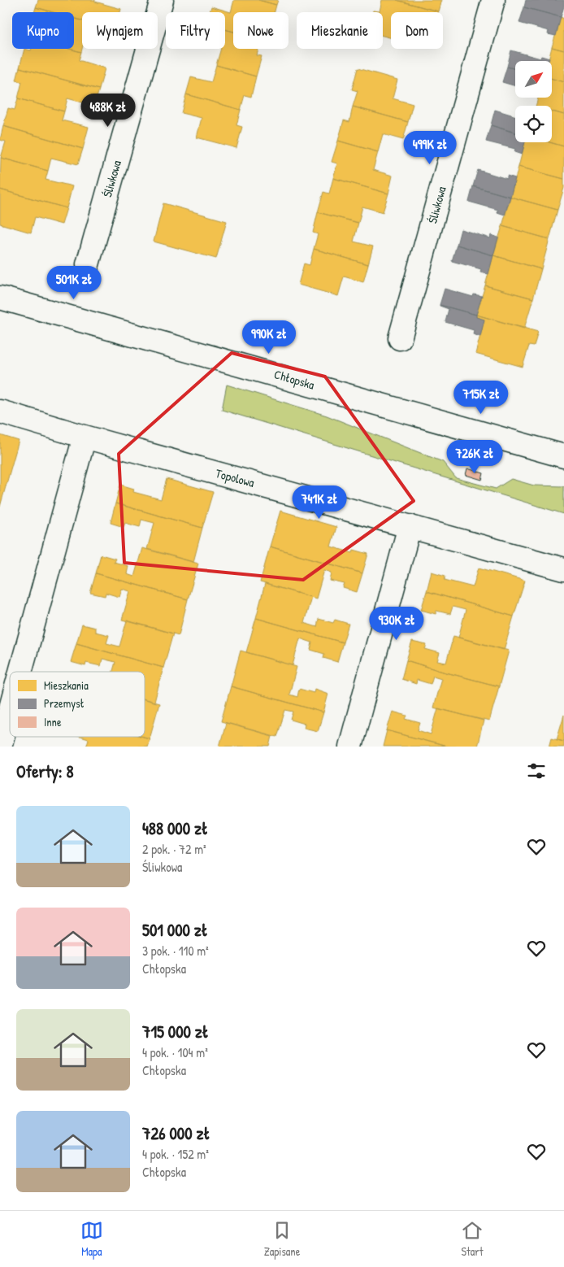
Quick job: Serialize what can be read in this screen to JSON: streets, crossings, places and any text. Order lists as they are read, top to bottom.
{
  "streets": {
    "street": ["Śliwkowa", "Chłopska", "Topolowa"]
  },
  "legend": ["Mieszkania", "Przemysł", "Inne"],
  "north": "top right",
  "page": {
    "chip": [
      "Kupno",
      "Wynajem",
      "Filtry",
      "Nowe",
      "Mieszkanie",
      "Dom"
    ],
    "price": [
      "488K zł",
      "499K zł",
      "501K zł",
      "990K zł",
      "715K zł",
      "726K zł",
      "741K zł",
      "930K zł"
    ],
    "heading": "Oferty: 8",
    "list": [
      {
        "name": "488 000 zł",
        "note": "2 pok. · 72 m² · Śliwkowa"
      },
      {
        "name": "501 000 zł",
        "note": "3 pok. · 110 m² · Chłopska"
      },
      {
        "name": "715 000 zł",
        "note": "4 pok. · 104 m² · Chłopska"
      },
      {
        "name": "726 000 zł",
        "note": "4 pok. · 152 m² · Chłopska"
      }
    ],
    "tabs": ["Mapa", "Zapisane", "Start"]
  }
}
